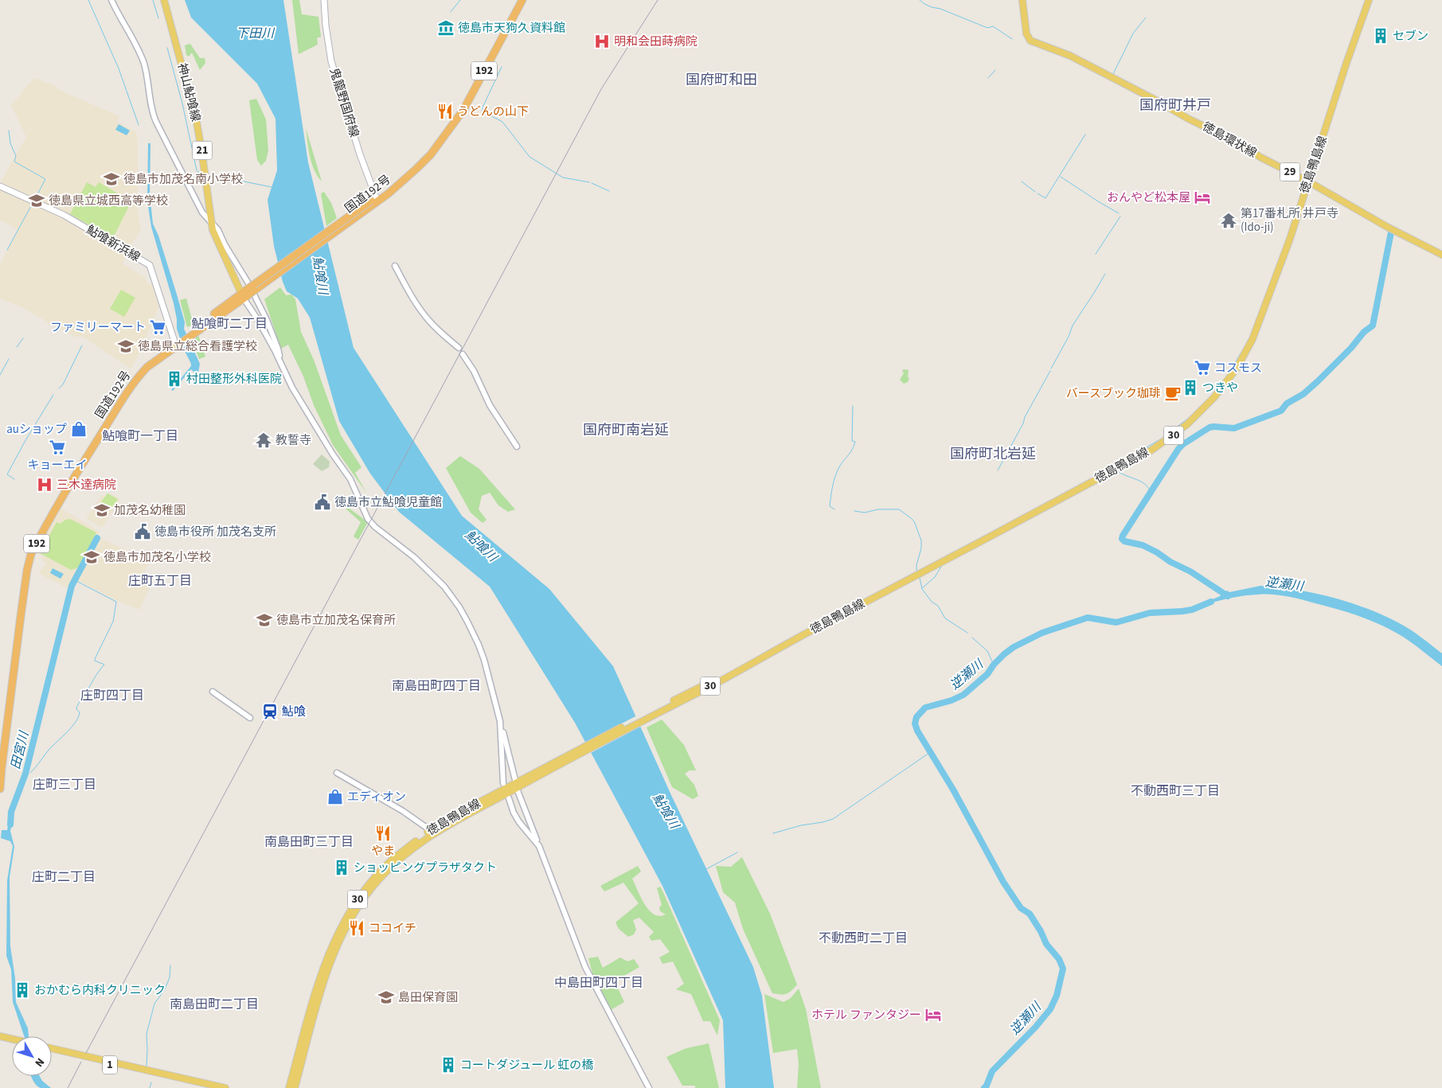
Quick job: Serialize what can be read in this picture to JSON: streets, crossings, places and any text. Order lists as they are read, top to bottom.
{
  "streets": {
    "highway": ["192", "国道192号"],
    "main road": [
      "神山鮎喰線",
      "鬼籠野国府線",
      "徳島環状線",
      "21",
      "徳島鴨島線",
      "29",
      "鮎喰新浜線",
      "30",
      "1"
    ]
  },
  "crossings": [
    ["神山鮎喰線", "国道192号"],
    ["鬼籠野国府線", "国道192号"],
    ["徳島環状線", "徳島鴨島線"],
    ["国道192号", "鮎喰新浜線"]
  ],
  "districts": [
    "国府町和田",
    "国府町井戸",
    "鮎喰町二丁目",
    "国府町南岩延",
    "鮎喰町一丁目",
    "国府町北岩延",
    "庄町五丁目",
    "南島田町四丁目",
    "庄町四丁目",
    "庄町三丁目",
    "不動西町三丁目",
    "南島田町三丁目",
    "庄町二丁目",
    "不動西町二丁目",
    "中島田町四丁目",
    "南島田町二丁目"
  ],
  "water": [
    "下田川",
    "鮎喰川",
    "逆瀬川",
    "田宮川"
  ],
  "places": {
    "museum": ["徳島市天狗久資料館"],
    "building": [
      "セブン",
      "村田整形外科医院",
      "つきや",
      "ショッピングプラザタクト",
      "おかむら内科クリニック",
      "コートダジュール 虹の橋"
    ],
    "hospital": ["明和会田蒔病院", "三木達病院"],
    "restaurant": ["うどんの山下", "やま", "ココイチ"],
    "school or university": [
      "徳島市加茂名南小学校",
      "徳島県立城西高等学校",
      "徳島県立総合看護学校",
      "加茂名幼稚園",
      "徳島市加茂名小学校",
      "徳島市立加茂名保育所",
      "島田保育園"
    ],
    "hotel": ["おんやど松本屋", "ホテル ファンタジー"],
    "temple": ["第17番札所 井戸寺 (Ido-ji)", "教誓寺"],
    "supermarket": ["ファミリーマート", "コスモス", "キョーエイ"],
    "cafe": ["バースブック珈琲"],
    "shop": ["auショップ", "エディオン"],
    "public building": ["徳島市立鮎喰児童館", "徳島市役所 加茂名支所"],
    "station": ["鮎喰"]
  },
  "north": "bottom right"
}
